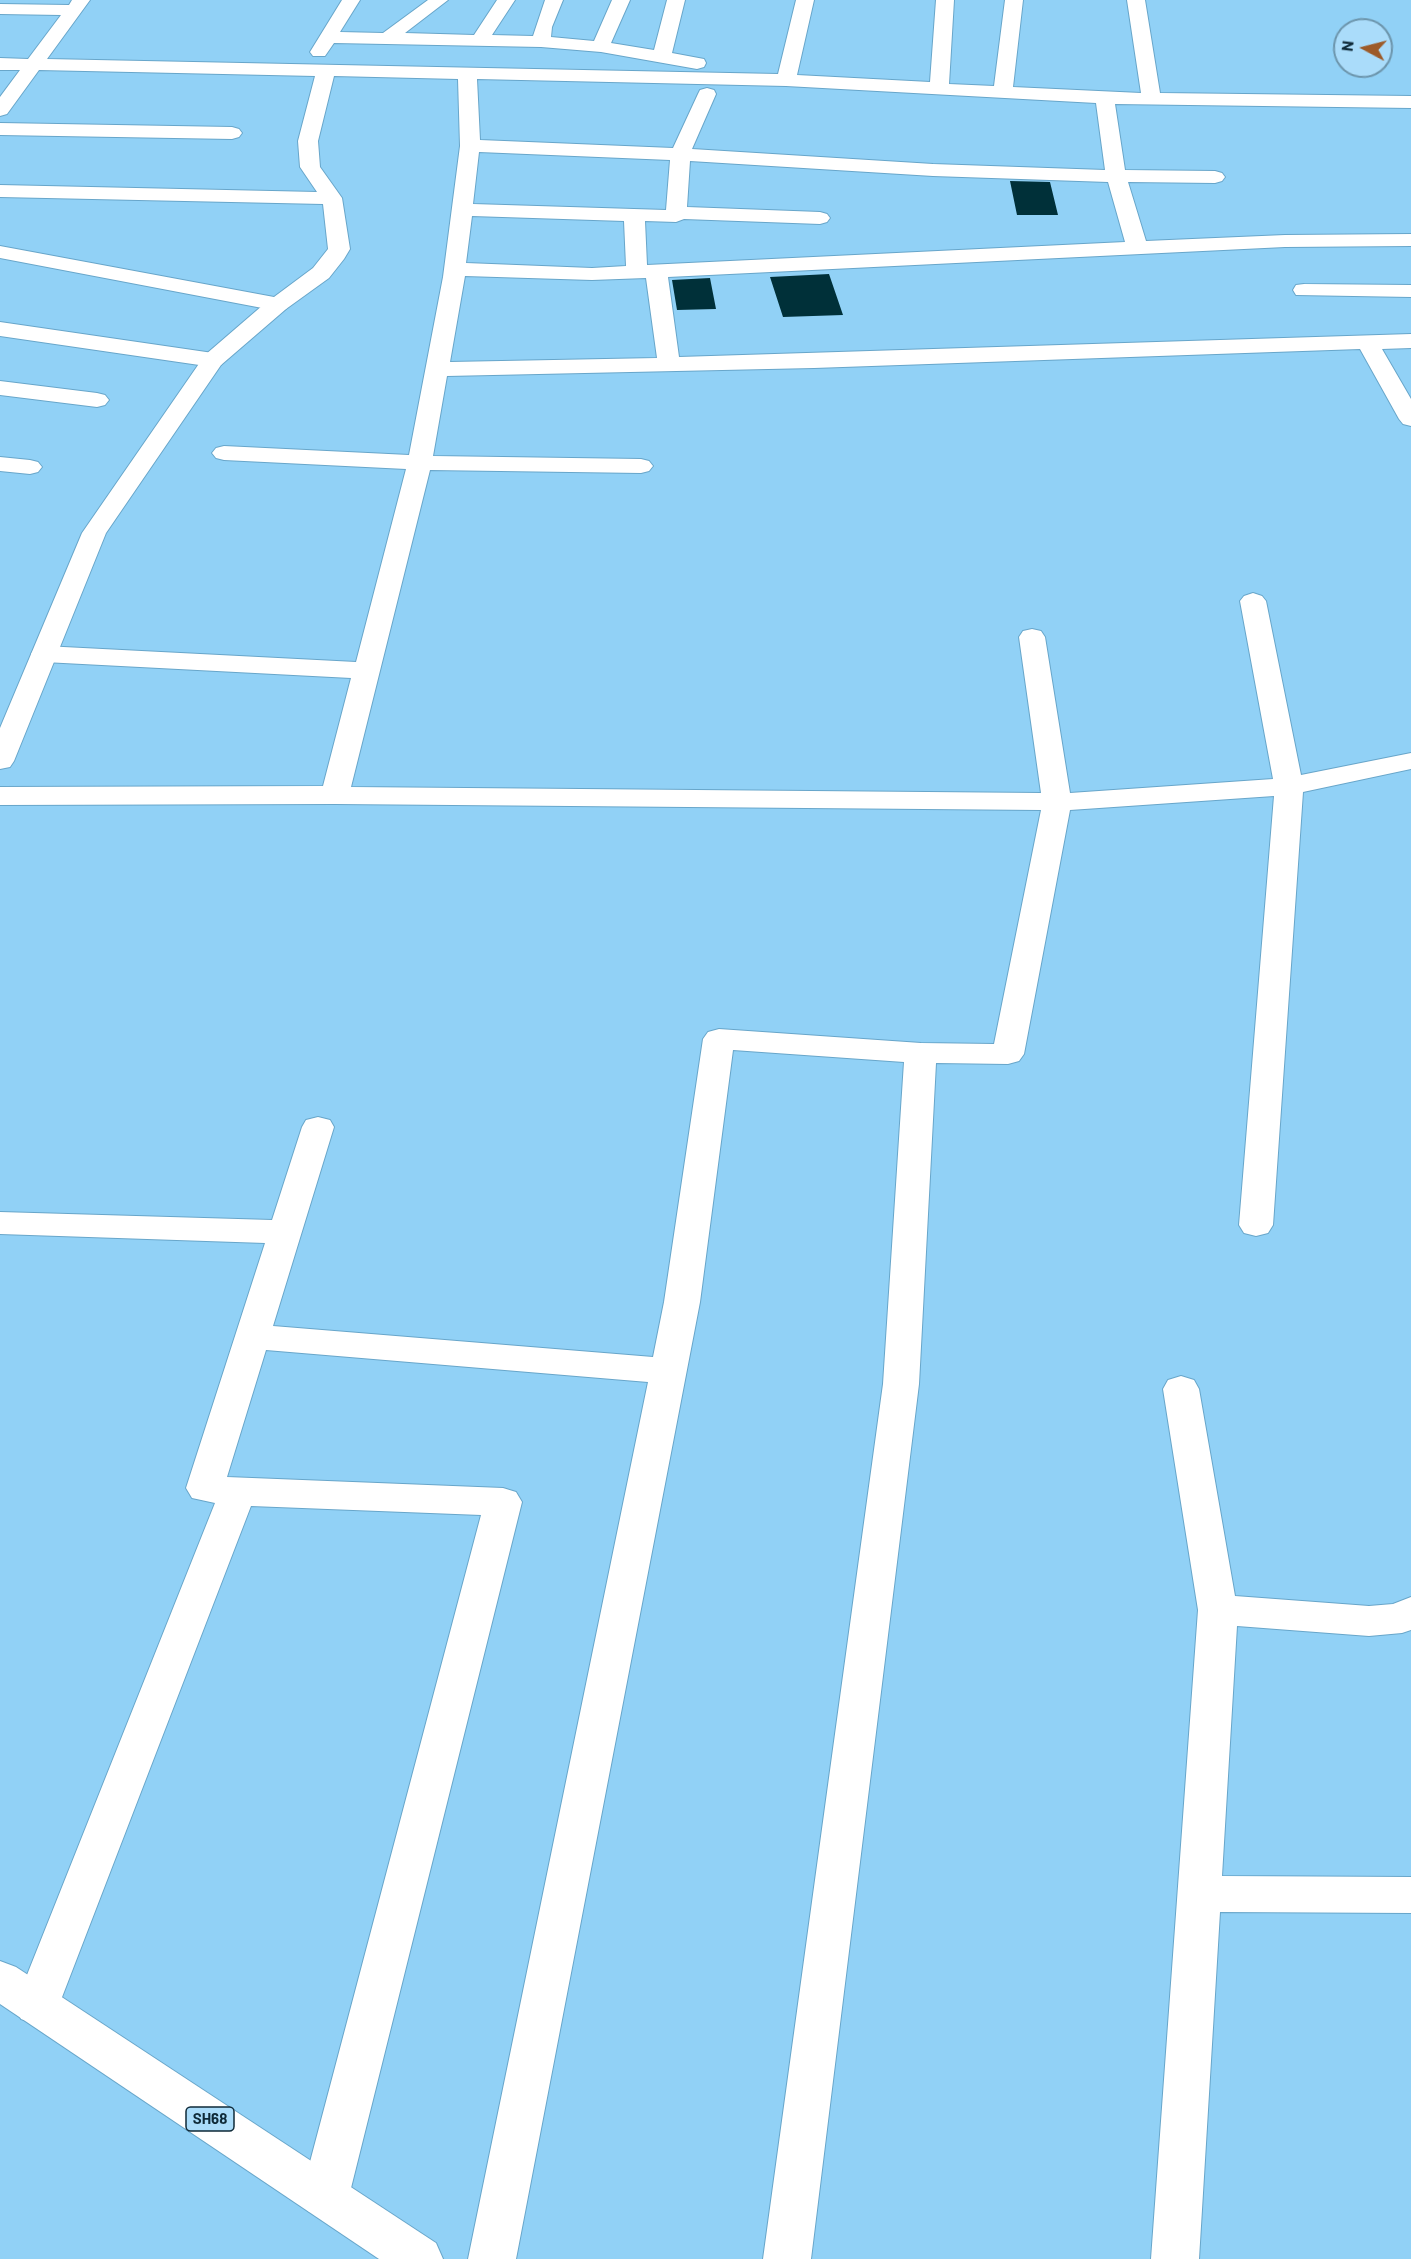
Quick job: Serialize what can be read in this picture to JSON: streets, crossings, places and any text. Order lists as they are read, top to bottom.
{
  "streets": {
    "street": ["SH68"]
  },
  "north": "left"
}
